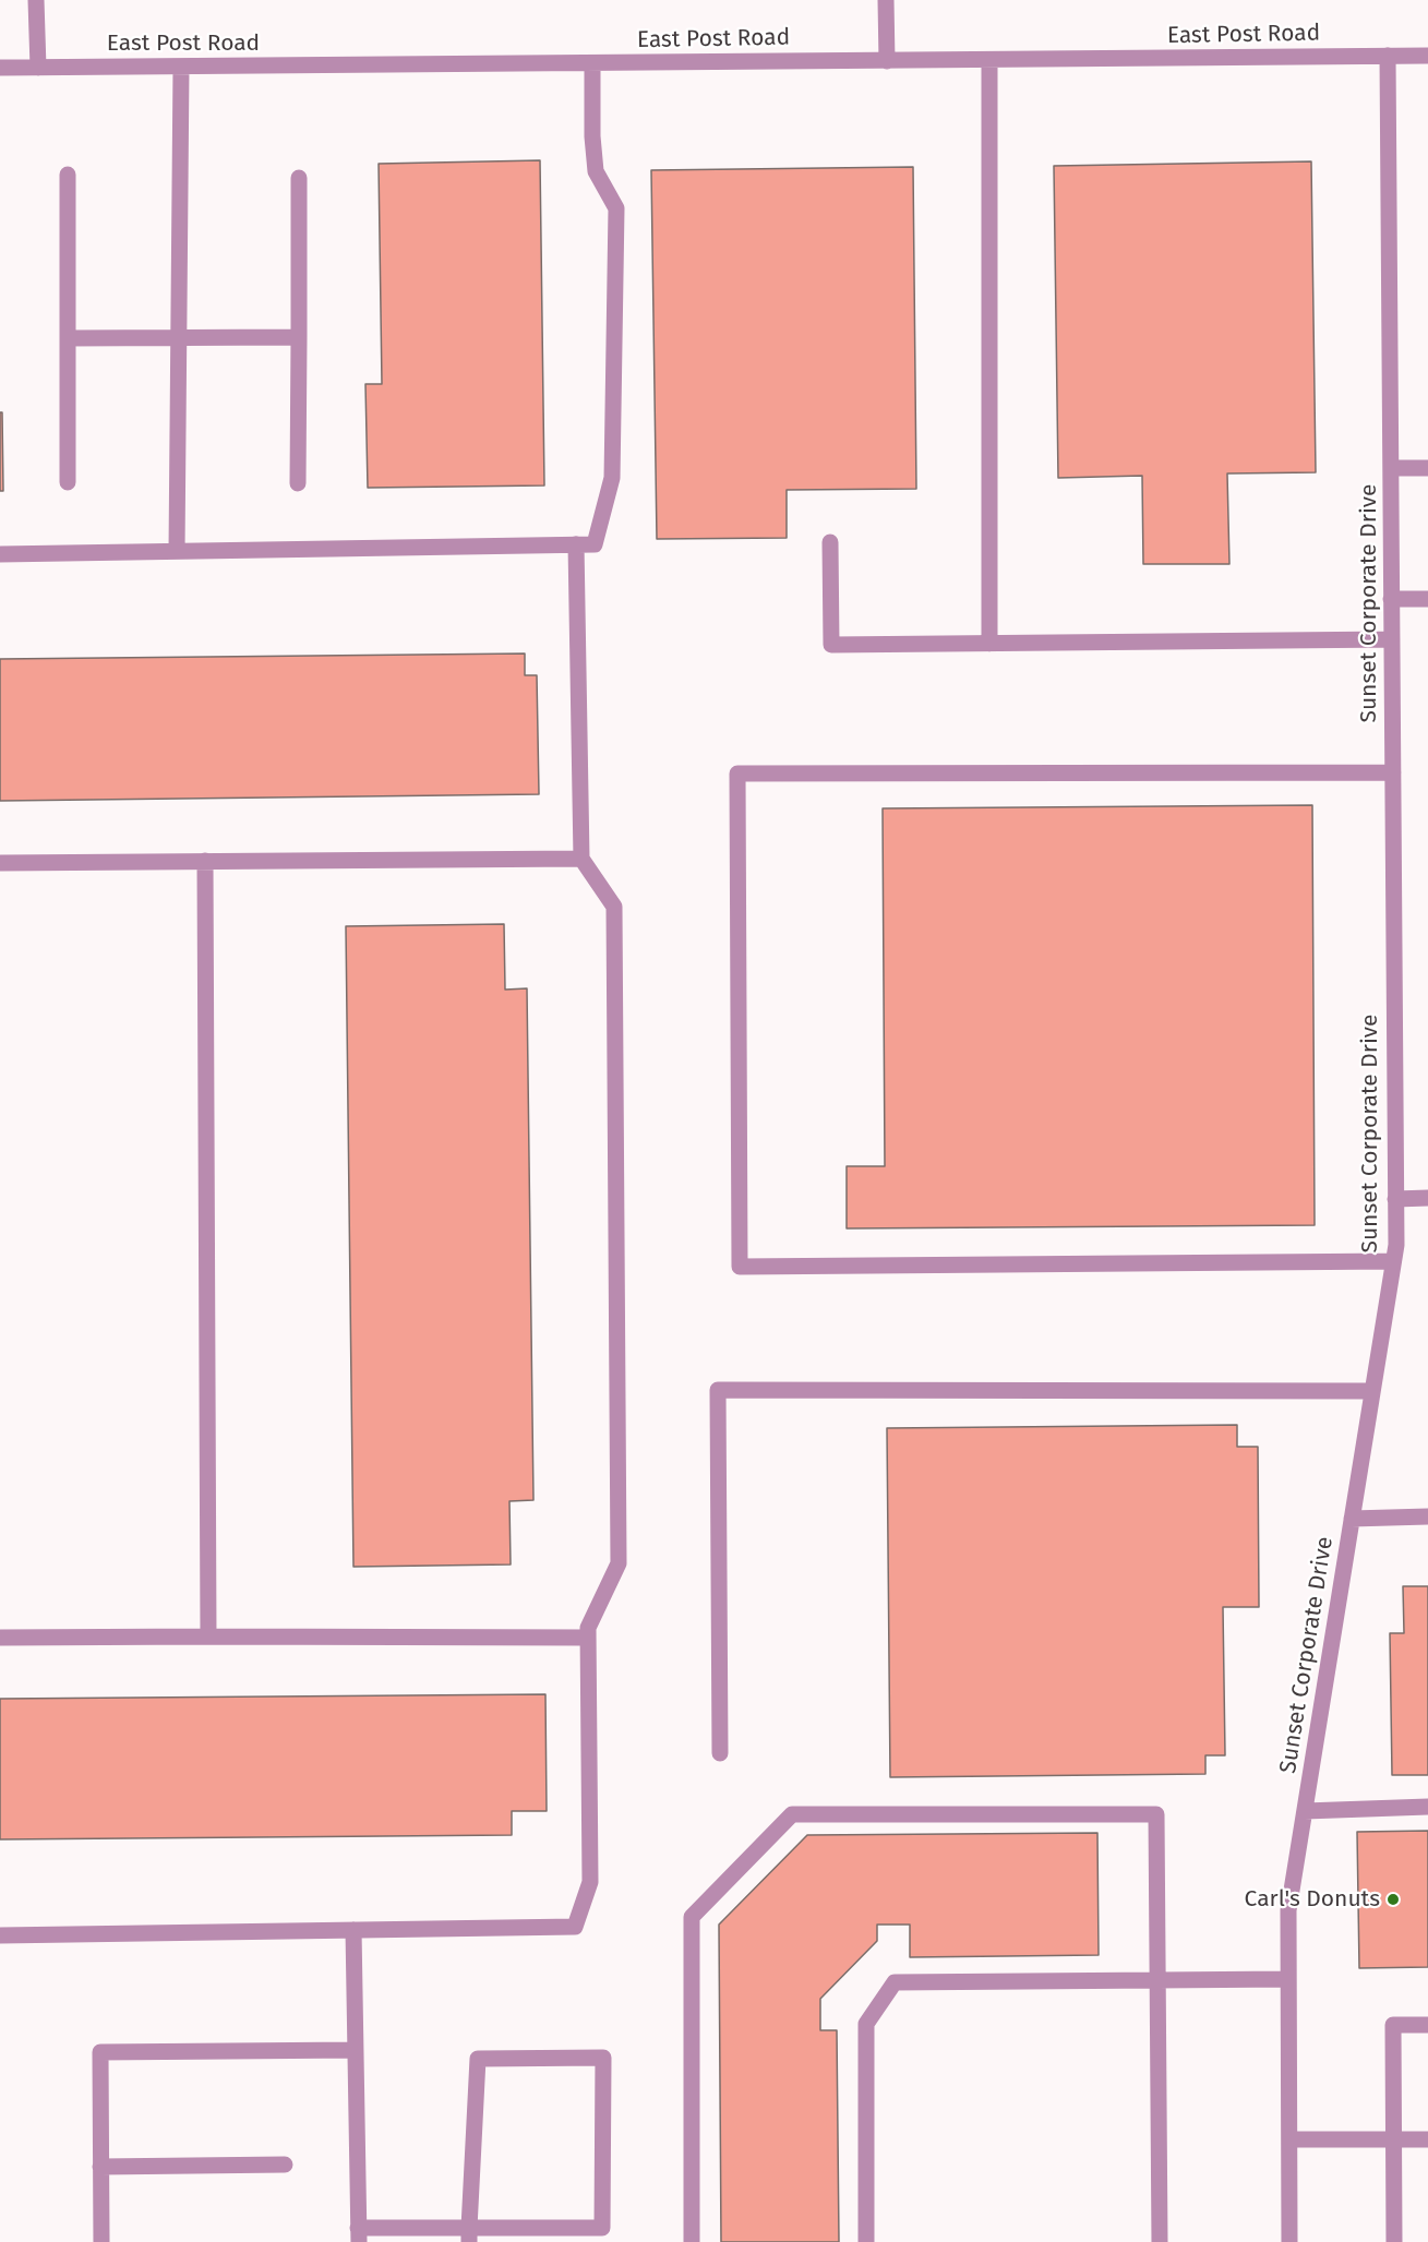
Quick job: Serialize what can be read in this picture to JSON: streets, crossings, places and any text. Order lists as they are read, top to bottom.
{
  "streets": {
    "street": ["East Post Road", "Sunset Corporate Drive"]
  },
  "crossings": [
    ["East Post Road", "Sunset Corporate Drive"]
  ],
  "places": ["Carl's Donuts"]
}
